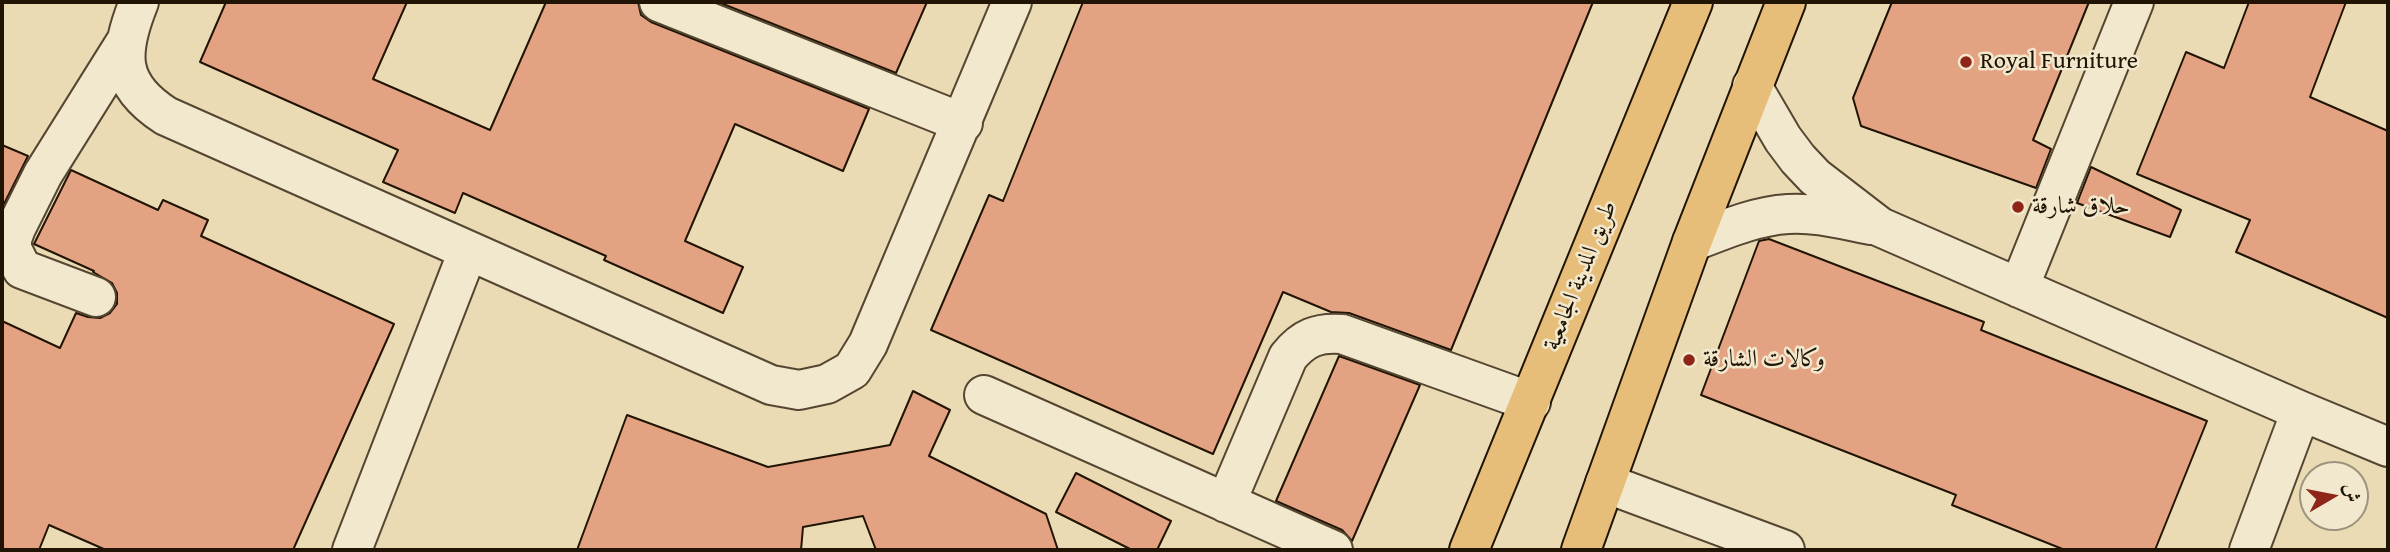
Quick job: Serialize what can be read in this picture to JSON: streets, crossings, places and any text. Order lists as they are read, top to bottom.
{
  "streets": {
    "main road": ["طريق المدينة الجامعية"]
  },
  "places": ["Royal Furniture", "حلاق شارقة", "وكالات الشارقة"],
  "north": "right"
}
